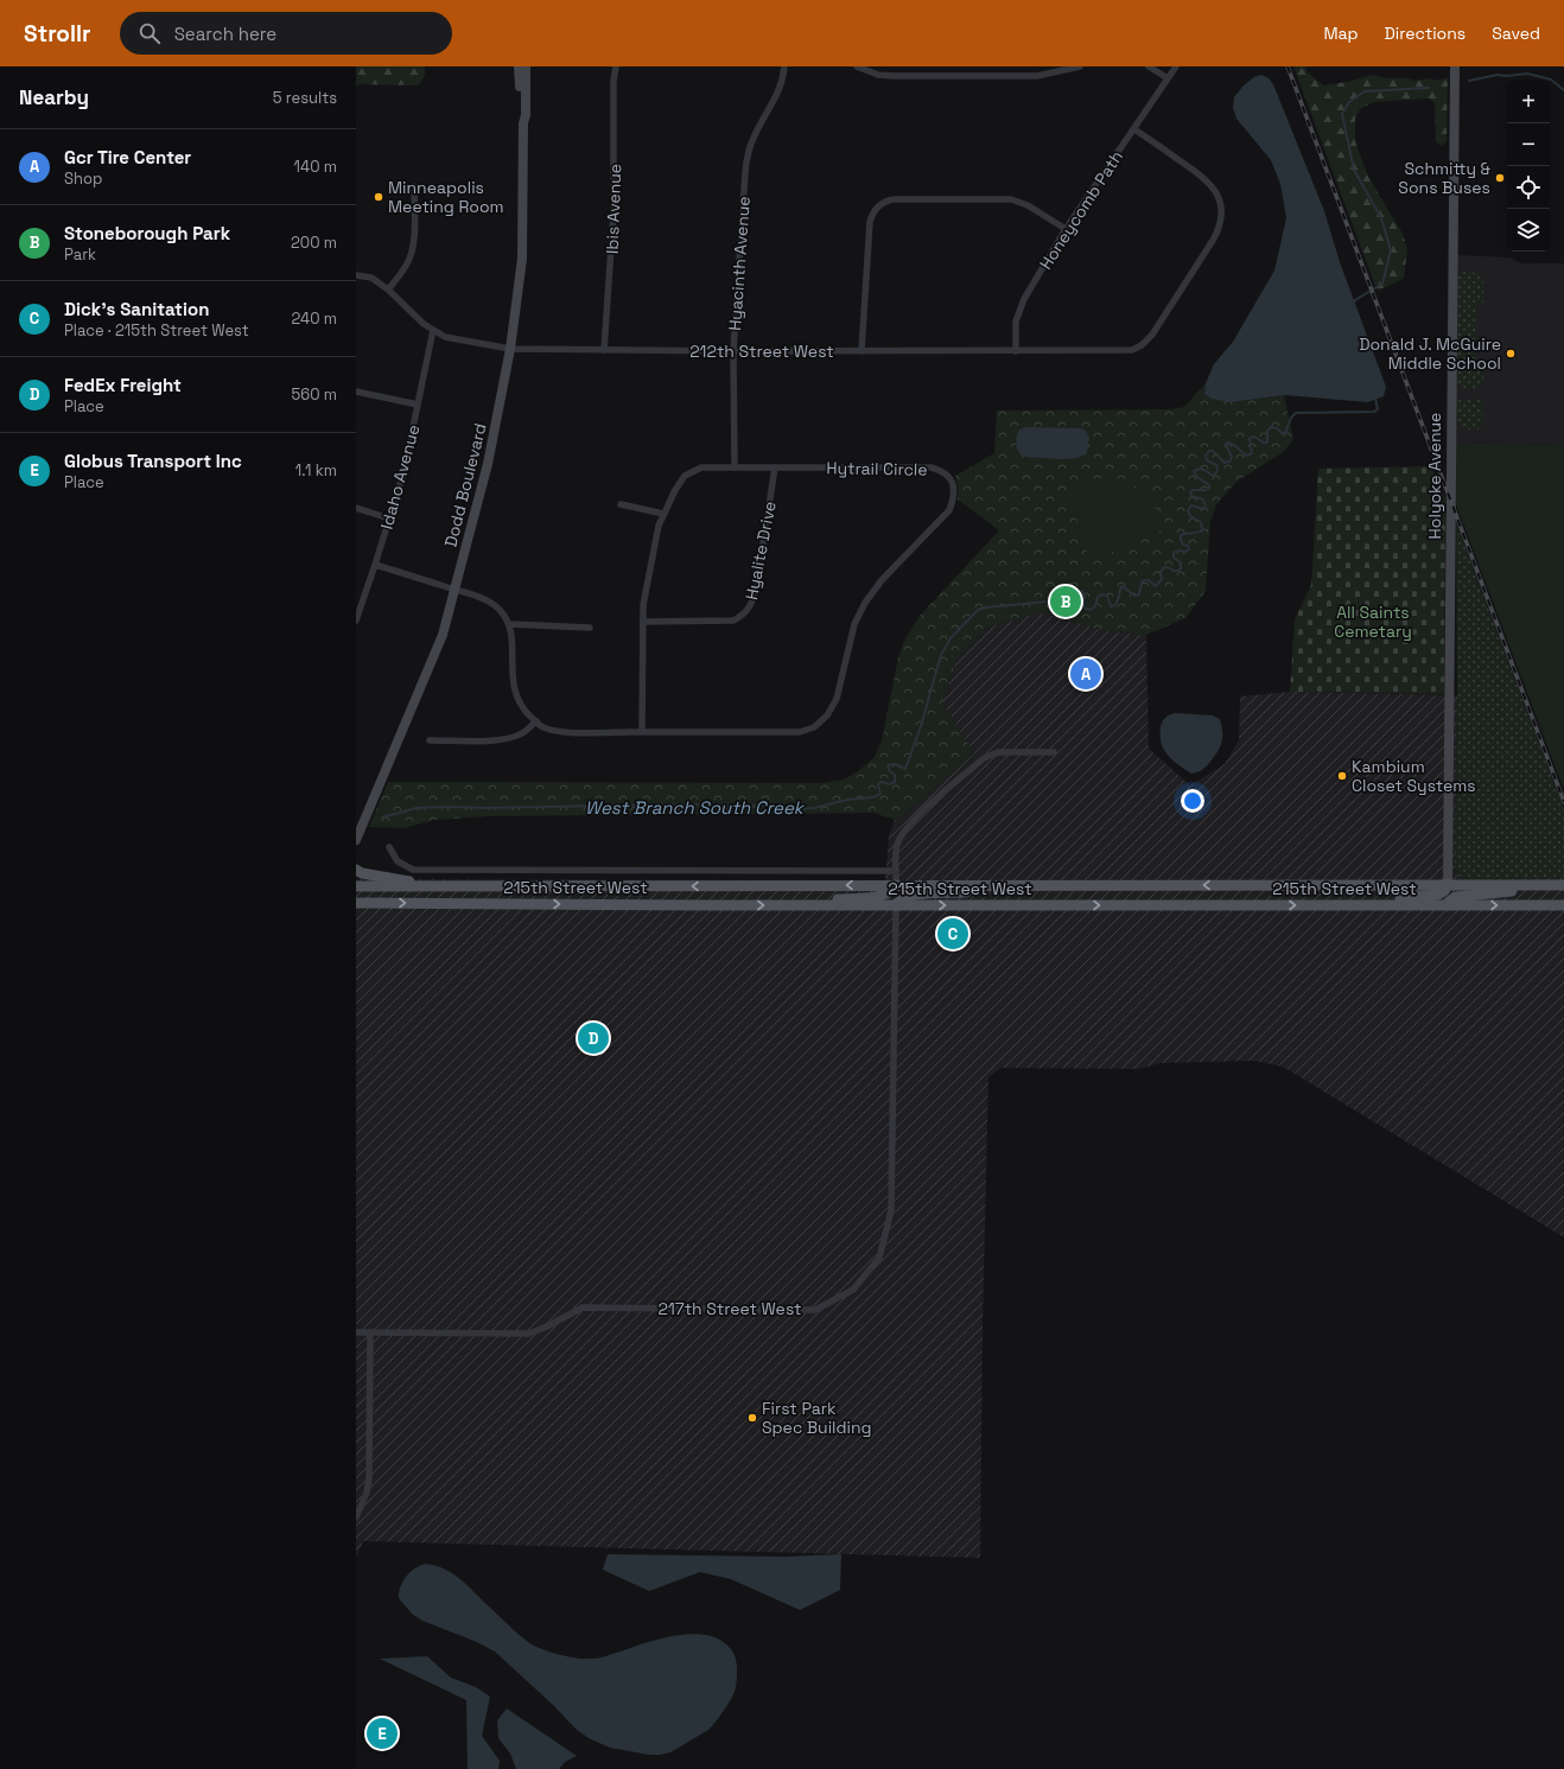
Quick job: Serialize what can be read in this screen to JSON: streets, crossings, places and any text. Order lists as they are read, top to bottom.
{
  "streets": {
    "main road": ["Holyoke Avenue", "Dodd Boulevard", "215th Street West"],
    "street": [
      "Ibis Avenue",
      "Honeycomb Path",
      "Hyacinth Avenue",
      "212th Street West",
      "Hytrail Circle",
      "Idaho Avenue",
      "Hyalite Drive",
      "217th Street West"
    ]
  },
  "crossings": [
    ["Ibis Avenue", "212th Street West"],
    ["Honeycomb Path", "212th Street West"],
    ["Hyacinth Avenue", "212th Street West"],
    ["Hyacinth Avenue", "Hytrail Circle"],
    ["212th Street West", "Idaho Avenue"],
    ["212th Street West", "Dodd Boulevard"],
    ["Hytrail Circle", "Hyalite Drive"],
    ["Holyoke Avenue", "215th Street West"],
    ["215th Street West", "217th Street West"]
  ],
  "water": ["West Branch South Creek"],
  "parks": ["All Saints Cemetary"],
  "places": [
    "Schmitty & Sons Buses",
    "Minneapolis Meeting Room",
    "Donald J. McGuire Middle School",
    "Kambium Closet Systems",
    "First Park Spec Building"
  ],
  "page": {
    "header": "Strollr",
    "search": "Search here",
    "nav": ["Map", "Directions", "Saved"],
    "heading": ["Nearby", "5 results"],
    "map_buttons": ["+", "−"],
    "list": [
      {
        "mark": "A",
        "name": "Gcr Tire Center",
        "note": "Shop",
        "value": "140 m"
      },
      {
        "mark": "B",
        "name": "Stoneborough Park",
        "note": "Park",
        "value": "200 m"
      },
      {
        "mark": "C",
        "name": "Dick's Sanitation",
        "note": "Place · 215th Street West",
        "value": "240 m"
      },
      {
        "mark": "D",
        "name": "FedEx Freight",
        "note": "Place",
        "value": "560 m"
      },
      {
        "mark": "E",
        "name": "Globus Transport Inc",
        "note": "Place",
        "value": "1.1 km"
      }
    ],
    "pins": [
      "B",
      "A",
      "C",
      "D",
      "E"
    ]
  }
}
